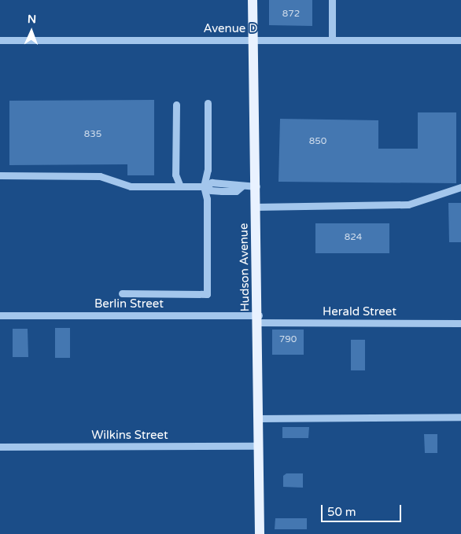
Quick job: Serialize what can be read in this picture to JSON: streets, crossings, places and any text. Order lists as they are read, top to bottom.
{
  "streets": {
    "main road": ["Hudson Avenue"],
    "street": [
      "Avenue D",
      "Berlin Street",
      "Herald Street",
      "Wilkins Street"
    ]
  },
  "crossings": [
    ["Avenue D", "Hudson Avenue"],
    ["Hudson Avenue", "Berlin Street"],
    ["Hudson Avenue", "Herald Street"],
    ["Hudson Avenue", "Wilkins Street"],
    ["Berlin Street", "Herald Street"]
  ],
  "house_numbers": [
    "872",
    "835",
    "850",
    "824",
    "790"
  ],
  "scale_bar": "50 m",
  "north": "top"
}
